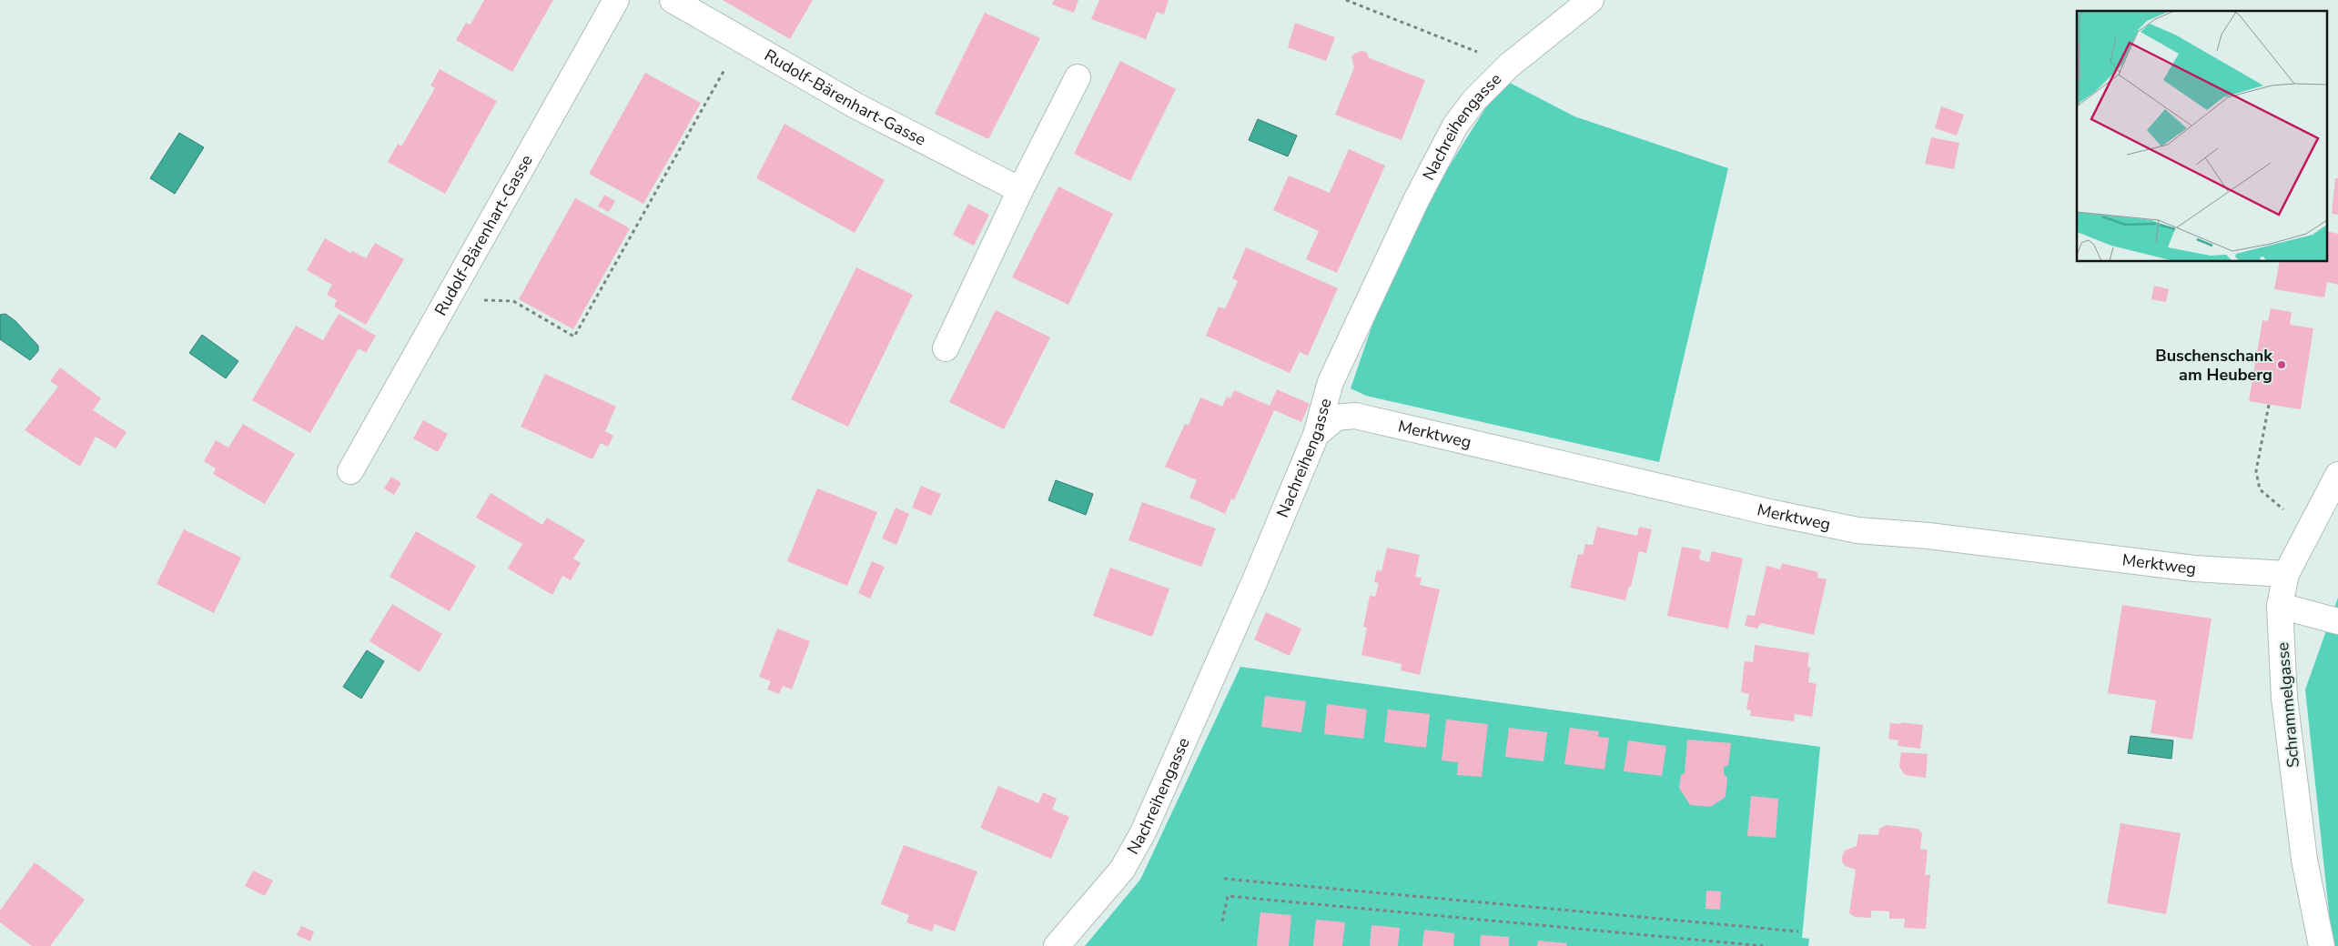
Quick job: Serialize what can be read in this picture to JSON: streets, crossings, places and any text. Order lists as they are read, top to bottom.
{
  "streets": {
    "street": [
      "Rudolf-Bärenhart-Gasse",
      "Nachreihengasse",
      "Merktweg",
      "Schrammelgasse"
    ]
  },
  "crossings": [
    ["Nachreihengasse", "Merktweg"],
    ["Merktweg", "Schrammelgasse"]
  ],
  "places": ["Buschenschank am Heuberg"]
}
